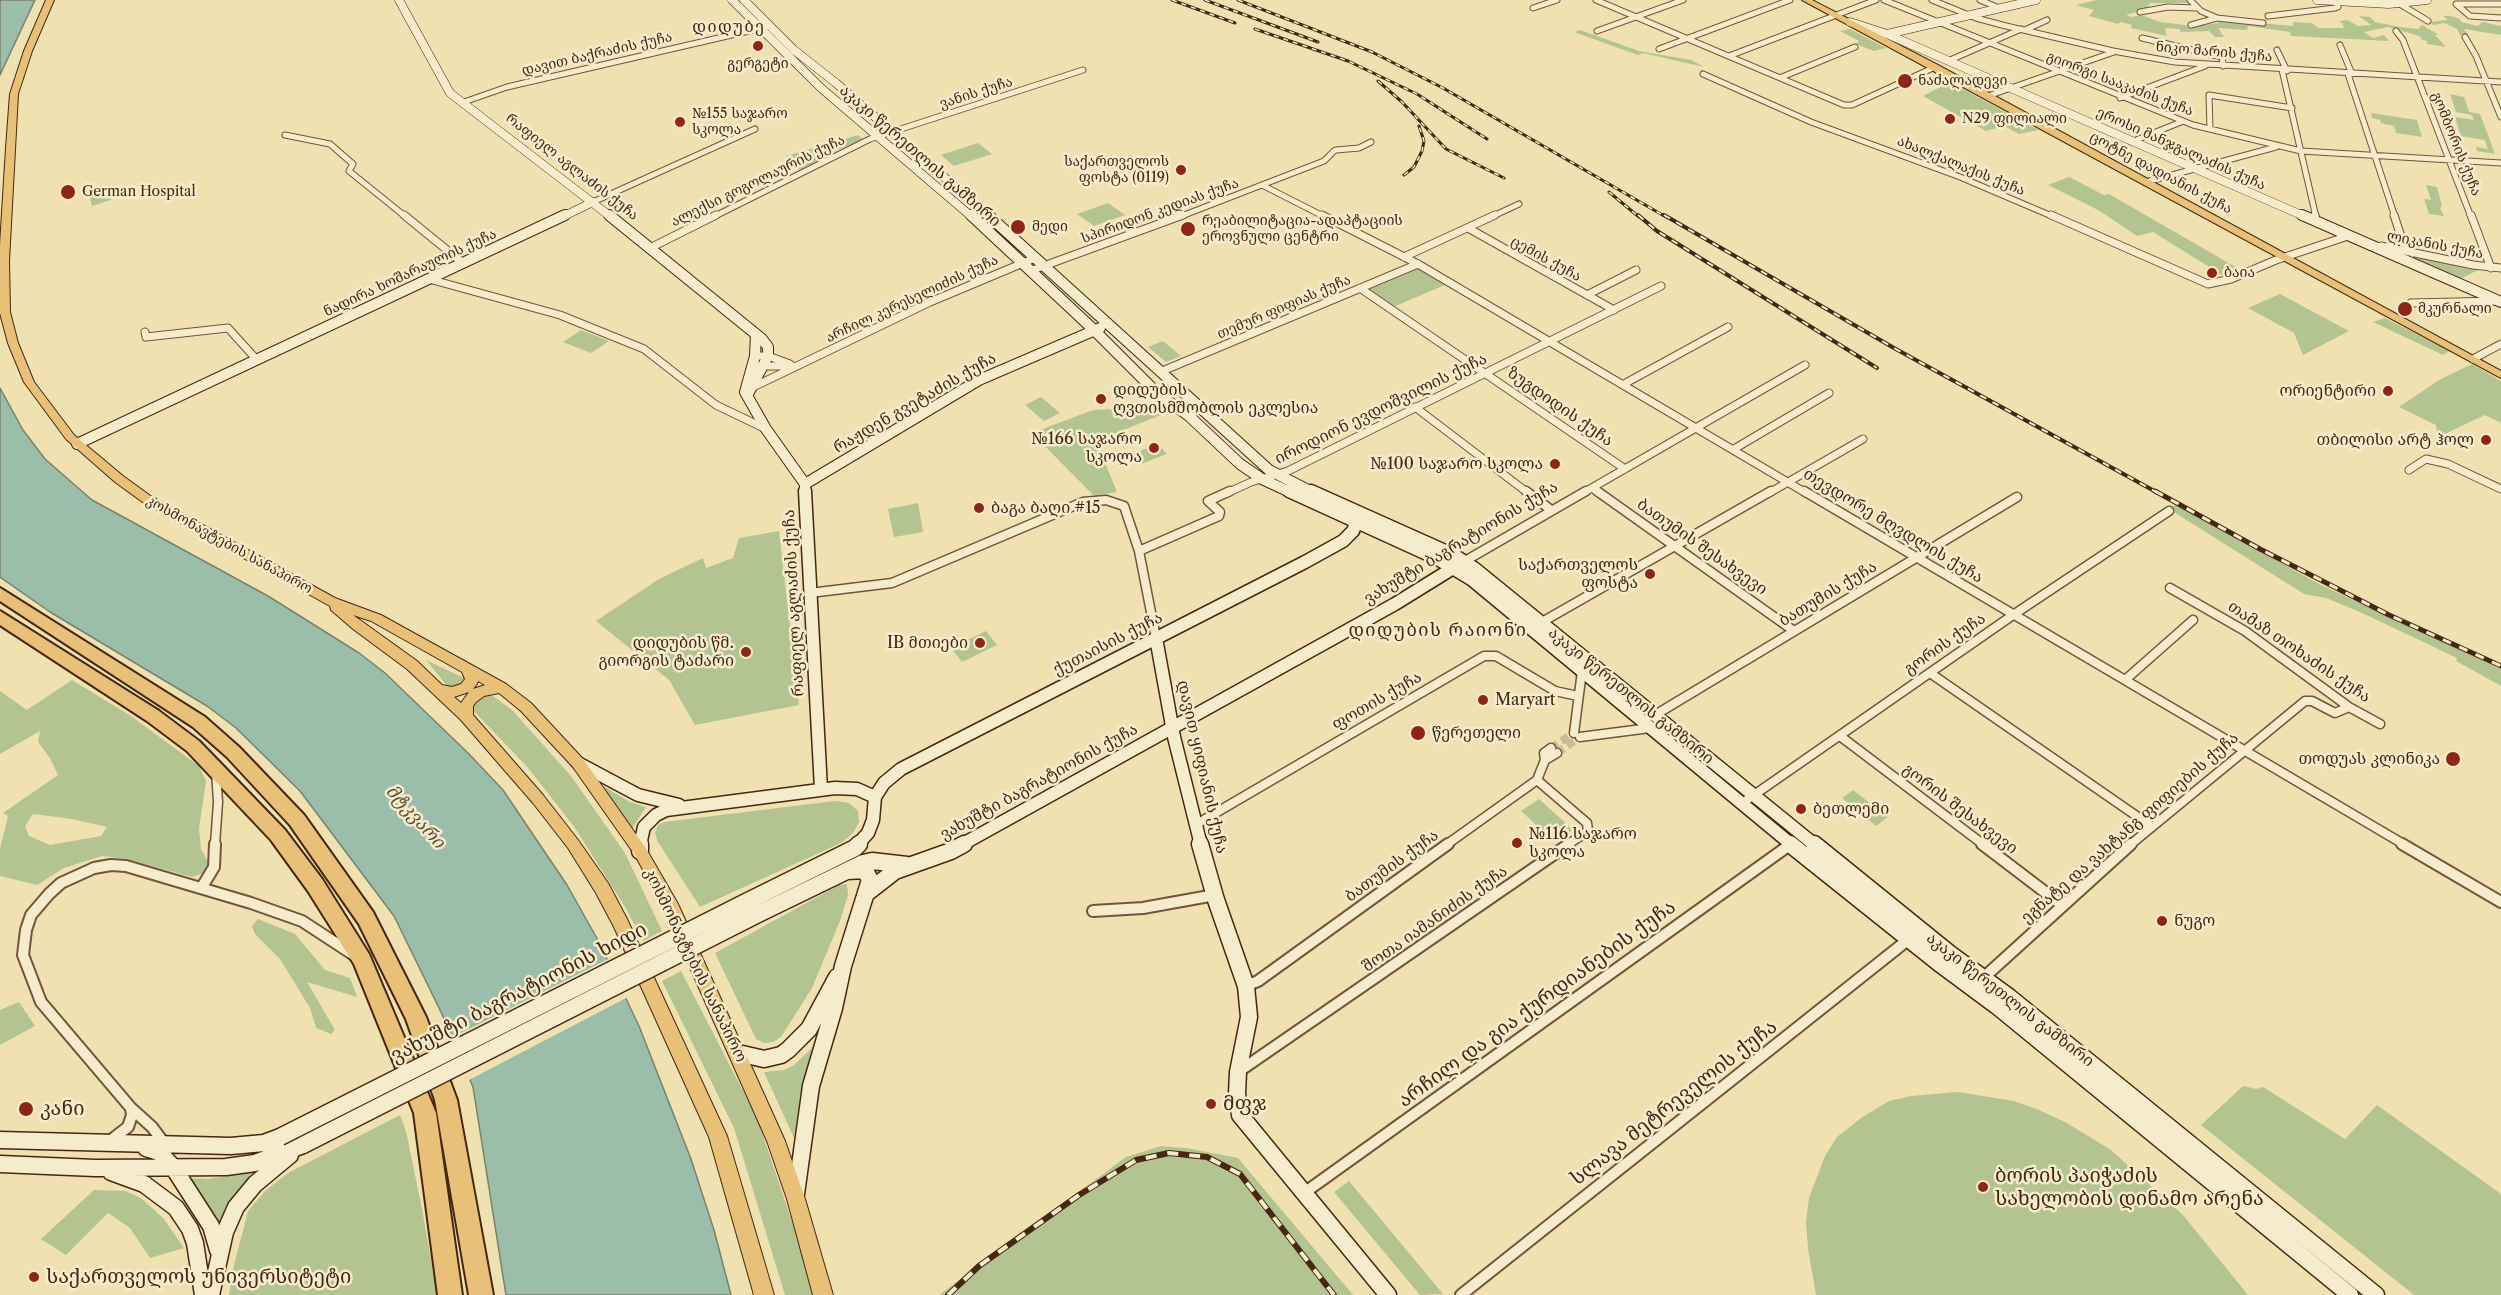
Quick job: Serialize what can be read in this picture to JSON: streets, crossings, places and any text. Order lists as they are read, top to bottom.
{
  "streets": {
    "main road": [
      "ეროსი მანჯგალაძის ქუჩა",
      "აკაკი წერეთლის გამზირი",
      "რაფიელ აგლაძის ქუჩა",
      "ცოტნე დადიანის ქუჩა",
      "ნადირა ხოშარაულის ქუჩა",
      "რაჟდენ გვეტაძის ქუჩა",
      "ვახუშტი ბაგრატიონის ქუჩა",
      "კოსმონავტების სანაპირო",
      "ქუთაისის ქუჩა",
      "დავით ყიფიანის ქუჩა",
      "ვახუშტი ბაგრატიონის ხიდი"
    ],
    "street": [
      "ნიკო მარის ქუჩა",
      "დავით ბაქრაძის ქუჩა",
      "გიორგი სააკაძის ქუჩა",
      "ვანის ქუჩა",
      "გომბორის ქუჩა",
      "ახალქალაქის ქუჩა",
      "ალექსი გოგოლაურის ქუჩა",
      "სპირიდონ კედიას ქუჩა",
      "ლიკანის ქუჩა",
      "ცემის ქუჩა",
      "არჩილ კერესელიძის ქუჩა",
      "თემურ ფიფიას ქუჩა",
      "ზუგდიდის ქუჩა",
      "იროდიონ ევდოშვილის ქუჩა",
      "თევდორე მღვდლის ქუჩა",
      "ბათუმის შესახვევი",
      "ბათუმის ქუჩა",
      "გორის ქუჩა",
      "თამაზ თოხაძის ქუჩა",
      "ფოთის ქუჩა",
      "გორის შესახვევი",
      "ეგნატე და ვახტანგ ფიფიების ქუჩა",
      "შოთა იამანიძის ქუჩა",
      "არჩილ და გია ქურდიანების ქუჩა",
      "სლავა მეტრეველის ქუჩა"
    ]
  },
  "crossings": [
    ["ნიკო მარის ქუჩა", "გომბორის ქუჩა"],
    ["დავით ბაქრაძის ქუჩა", "აკაკი წერეთლის გამზირი"],
    ["დავით ბაქრაძის ქუჩა", "რაფიელ აგლაძის ქუჩა"],
    ["გიორგი სააკაძის ქუჩა", "გომბორის ქუჩა"],
    ["ვანის ქუჩა", "აკაკი წერეთლის გამზირი"],
    ["ვანის ქუჩა", "ალექსი გოგოლაურის ქუჩა"],
    ["გომბორის ქუჩა", "ლიკანის ქუჩა"],
    ["ეროსი მანჯგალაძის ქუჩა", "ცოტნე დადიანის ქუჩა"],
    ["აკაკი წერეთლის გამზირი", "ალექსი გოგოლაურის ქუჩა"],
    ["აკაკი წერეთლის გამზირი", "სპირიდონ კედიას ქუჩა"],
    ["აკაკი წერეთლის გამზირი", "არჩილ კერესელიძის ქუჩა"],
    ["აკაკი წერეთლის გამზირი", "თემურ ფიფიას ქუჩა"],
    ["აკაკი წერეთლის გამზირი", "რაჟდენ გვეტაძის ქუჩა"],
    ["აკაკი წერეთლის გამზირი", "იროდიონ ევდოშვილის ქუჩა"],
    ["აკაკი წერეთლის გამზირი", "ვახუშტი ბაგრატიონის ქუჩა"],
    ["აკაკი წერეთლის გამზირი", "ბათუმის ქუჩა"],
    ["აკაკი წერეთლის გამზირი", "ქუთაისის ქუჩა"],
    ["აკაკი წერეთლის გამზირი", "გორის ქუჩა"],
    ["აკაკი წერეთლის გამზირი", "ეგნატე და ვახტანგ ფიფიების ქუჩა"],
    ["აკაკი წერეთლის გამზირი", "არჩილ და გია ქურდიანების ქუჩა"],
    ["აკაკი წერეთლის გამზირი", "სლავა მეტრეველის ქუჩა"],
    ["ახალქალაქის ქუჩა", "ცოტნე დადიანის ქუჩა"],
    ["რაფიელ აგლაძის ქუჩა", "ალექსი გოგოლაურის ქუჩა"],
    ["რაფიელ აგლაძის ქუჩა", "ნადირა ხოშარაულის ქუჩა"],
    ["რაფიელ აგლაძის ქუჩა", "არჩილ კერესელიძის ქუჩა"],
    ["რაფიელ აგლაძის ქუჩა", "რაჟდენ გვეტაძის ქუჩა"],
    ["რაფიელ აგლაძის ქუჩა", "დავით ყიფიანის ქუჩა"],
    ["სპირიდონ კედიას ქუჩა", "თევდორე მღვდლის ქუჩა"],
    ["ცემის ქუჩა", "იროდიონ ევდოშვილის ქუჩა"],
    ["ნადირა ხოშარაულის ქუჩა", "კოსმონავტების სანაპირო"],
    ["თემურ ფიფიას ქუჩა", "ზუგდიდის ქუჩა"],
    ["თემურ ფიფიას ქუჩა", "თევდორე მღვდლის ქუჩა"],
    ["ზუგდიდის ქუჩა", "იროდიონ ევდოშვილის ქუჩა"],
    ["ზუგდიდის ქუჩა", "ვახუშტი ბაგრატიონის ქუჩა"],
    ["იროდიონ ევდოშვილის ქუჩა", "თევდორე მღვდლის ქუჩა"],
    ["იროდიონ ევდოშვილის ქუჩა", "დავით ყიფიანის ქუჩა"],
    ["თევდორე მღვდლის ქუჩა", "ვახუშტი ბაგრატიონის ქუჩა"],
    ["თევდორე მღვდლის ქუჩა", "ბათუმის ქუჩა"],
    ["თევდორე მღვდლის ქუჩა", "გორის ქუჩა"],
    ["თევდორე მღვდლის ქუჩა", "ეგნატე და ვახტანგ ფიფიების ქუჩა"],
    ["ვახუშტი ბაგრატიონის ქუჩა", "ბათუმის შესახვევი"],
    ["ვახუშტი ბაგრატიონის ქუჩა", "დავით ყიფიანის ქუჩა"],
    ["ბათუმის შესახვევი", "ბათუმის ქუჩა"],
    ["ბათუმის ქუჩა", "დავით ყიფიანის ქუჩა"],
    ["ბათუმის ქუჩა", "შოთა იამანიძის ქუჩა"],
    ["ქუთაისის ქუჩა", "დავით ყიფიანის ქუჩა"],
    ["ქუთაისის ქუჩა", "ვახუშტი ბაგრატიონის ხიდი"],
    ["გორის ქუჩა", "გორის შესახვევი"],
    ["თამაზ თოხაძის ქუჩა", "ეგნატე და ვახტანგ ფიფიების ქუჩა"],
    ["ფოთის ქუჩა", "დავით ყიფიანის ქუჩა"],
    ["დავით ყიფიანის ქუჩა", "შოთა იამანიძის ქუჩა"],
    ["დავით ყიფიანის ქუჩა", "არჩილ და გია ქურდიანების ქუჩა"],
    ["გორის შესახვევი", "ეგნატე და ვახტანგ ფიფიების ქუჩა"]
  ],
  "districts": ["დიდუბე", "დიდუბის რაიონი"],
  "water": ["მტკვარი"],
  "places": [
    "გერგეტი",
    "ნაძალადევი",
    "N29 ფილიალი",
    "№155 საჯარო სკოლა",
    "საქართველოს ფოსტა (0119)",
    "German Hospital",
    "მედი",
    "რეაბილიტაცია-ადაპტაციის ეროვნული ცენტრი",
    "ბაია",
    "მკურნალი",
    "ორიენტირი",
    "დიდუბის ღვთისმშობლის ეკლესია",
    "თბილისი არტ ჰოლ",
    "№166 საჯარო სკოლა",
    "№100 საჯარო სკოლა",
    "ბაგა ბაღი #15",
    "საქართველოს ფოსტა",
    "IB მთიები",
    "დიდუბის წმ. გიორგის ტაძარი",
    "Maryart",
    "წერეთელი",
    "თოდუას კლინიკა",
    "ბეთლემი",
    "№116 საჯარო სკოლა",
    "ნუგო",
    "მფჯ",
    "კანი",
    "ბორის პაიჭაძის სახელობის დინამო არენა",
    "საქართველოს უნივერსიტეტი"
  ]
}
